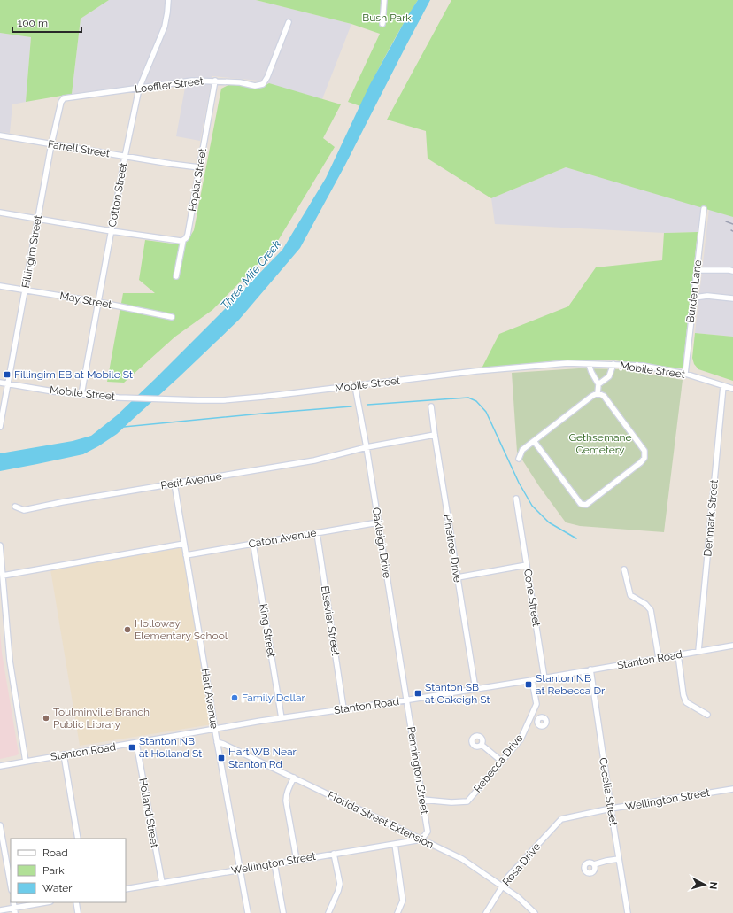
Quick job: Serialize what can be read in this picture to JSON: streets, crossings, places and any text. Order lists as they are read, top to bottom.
{
  "streets": {
    "street": [
      "Loeffler Street",
      "Farrell Street",
      "Poplar Street",
      "Cotton Street",
      "Fillingim Street",
      "Burden Lane",
      "May Street",
      "Mobile Street",
      "Petit Avenue",
      "Denmark Street",
      "Caton Avenue",
      "Oakleigh Drive",
      "Pinetree Drive",
      "Cone Street",
      "Elsevier Street",
      "King Street",
      "Stanton Road",
      "Hart Avenue",
      "Rebecca Drive",
      "Pennington Street",
      "Cecelia Street",
      "Wellington Street",
      "Holland Street",
      "Florida Street Extension",
      "Rosa Drive"
    ]
  },
  "crossings": [
    ["Loeffler Street", "Poplar Street"],
    ["Loeffler Street", "Cotton Street"],
    ["Loeffler Street", "Fillingim Street"],
    ["Farrell Street", "Poplar Street"],
    ["Farrell Street", "Cotton Street"],
    ["Farrell Street", "Fillingim Street"],
    ["Cotton Street", "May Street"],
    ["Cotton Street", "Mobile Street"],
    ["Fillingim Street", "May Street"],
    ["Fillingim Street", "Mobile Street"],
    ["Burden Lane", "Mobile Street"],
    ["Mobile Street", "Denmark Street"],
    ["Mobile Street", "Oakleigh Drive"],
    ["Petit Avenue", "Oakleigh Drive"],
    ["Petit Avenue", "Pinetree Drive"],
    ["Petit Avenue", "Hart Avenue"],
    ["Denmark Street", "Stanton Road"],
    ["Caton Avenue", "Oakleigh Drive"],
    ["Caton Avenue", "Elsevier Street"],
    ["Caton Avenue", "King Street"],
    ["Caton Avenue", "Hart Avenue"],
    ["Oakleigh Drive", "Stanton Road"],
    ["Oakleigh Drive", "Pennington Street"],
    ["Pinetree Drive", "Stanton Road"],
    ["Cone Street", "Stanton Road"],
    ["Elsevier Street", "Stanton Road"],
    ["King Street", "Stanton Road"],
    ["Stanton Road", "Hart Avenue"],
    ["Stanton Road", "Pennington Street"],
    ["Stanton Road", "Cecelia Street"],
    ["Stanton Road", "Holland Street"],
    ["Hart Avenue", "Wellington Street"],
    ["Hart Avenue", "Florida Street Extension"],
    ["Rebecca Drive", "Pennington Street"],
    ["Pennington Street", "Wellington Street"],
    ["Pennington Street", "Florida Street Extension"],
    ["Cecelia Street", "Wellington Street"],
    ["Wellington Street", "Holland Street"],
    ["Wellington Street", "Florida Street Extension"],
    ["Wellington Street", "Rosa Drive"],
    ["Florida Street Extension", "Rosa Drive"]
  ],
  "water": ["Three Mile Creek"],
  "parks": ["Bush Park", "Gethsemane Cemetery"],
  "places": {
    "transit": [
      "Fillingim EB at Mobile St",
      "Stanton NB at Rebecca Dr",
      "Stanton SB at Oakeigh St",
      "Stanton NB at Holland St",
      "Hart WB Near Stanton Rd"
    ],
    "other": ["Holloway Elementary School", "Family Dollar", "Toulminville Branch Public Library"]
  },
  "legend": ["Road", "Park", "Water"],
  "scale_bar": "100 m",
  "north": "right"
}
